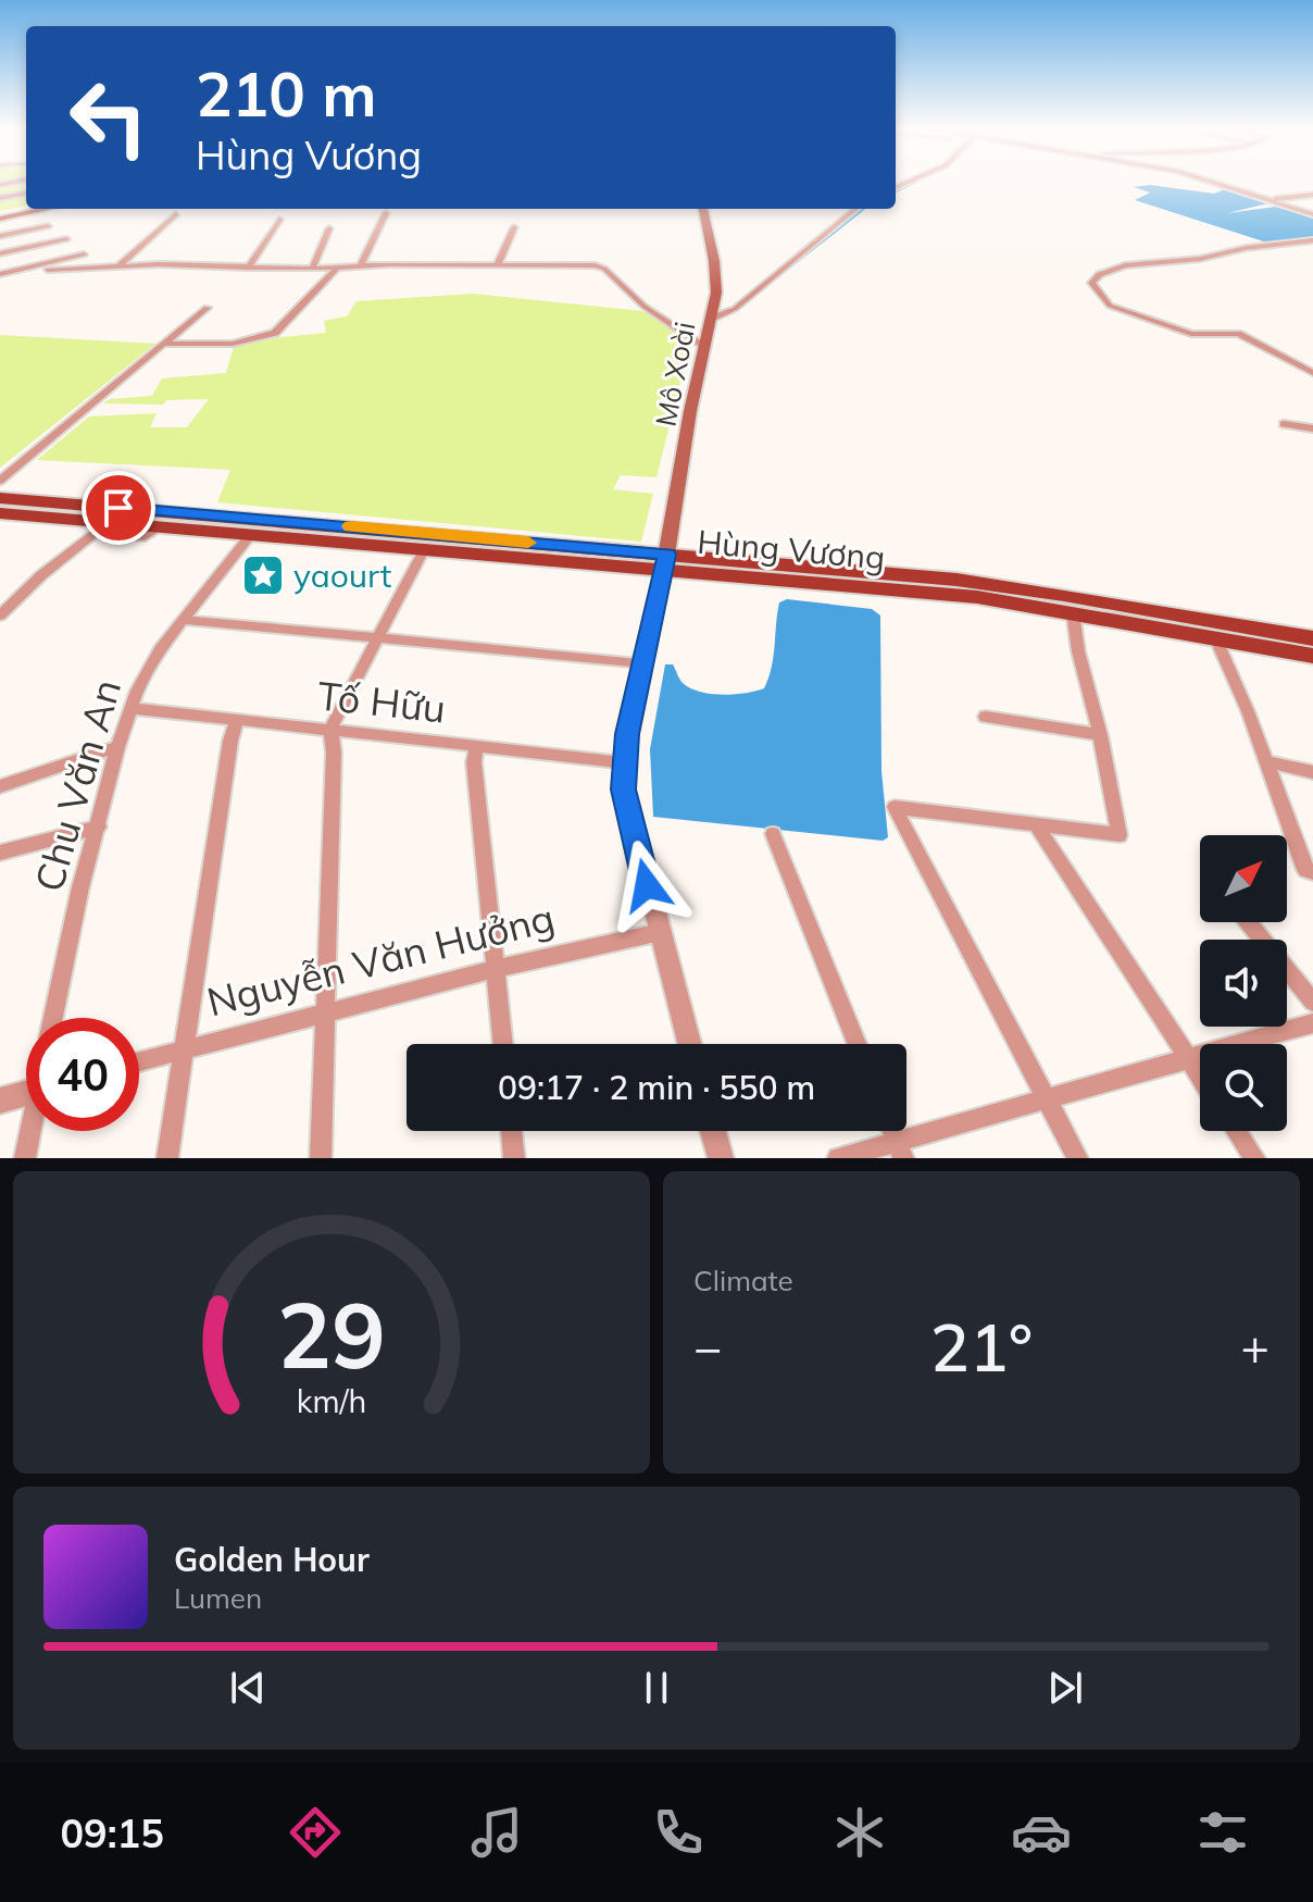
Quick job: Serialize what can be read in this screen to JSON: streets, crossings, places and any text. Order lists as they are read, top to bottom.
{
  "streets": {
    "main road": ["Mô Xoài", "Hùng Vương"],
    "street": ["Tố Hữu", "Chu Văn An", "Nguyễn Văn Hưởng"]
  },
  "crossings": [
    ["Mô Xoài", "Hùng Vương"],
    ["Hùng Vương", "Chu Văn An"],
    ["Tố Hữu", "Chu Văn An"]
  ],
  "places": {
    "place": ["yaourt"]
  },
  "north": "top right",
  "page": {
    "turn": ["210 m", "Hùng Vương"],
    "limit": "40",
    "trip": "09:17 · 2 min · 550 m",
    "tile": "Climate",
    "heat": ["−", "21°", "+"],
    "song": ["Golden Hour", "Lumen"],
    "tabs": "09:15",
    "gauge": ["29", "km/h"]
  }
}
